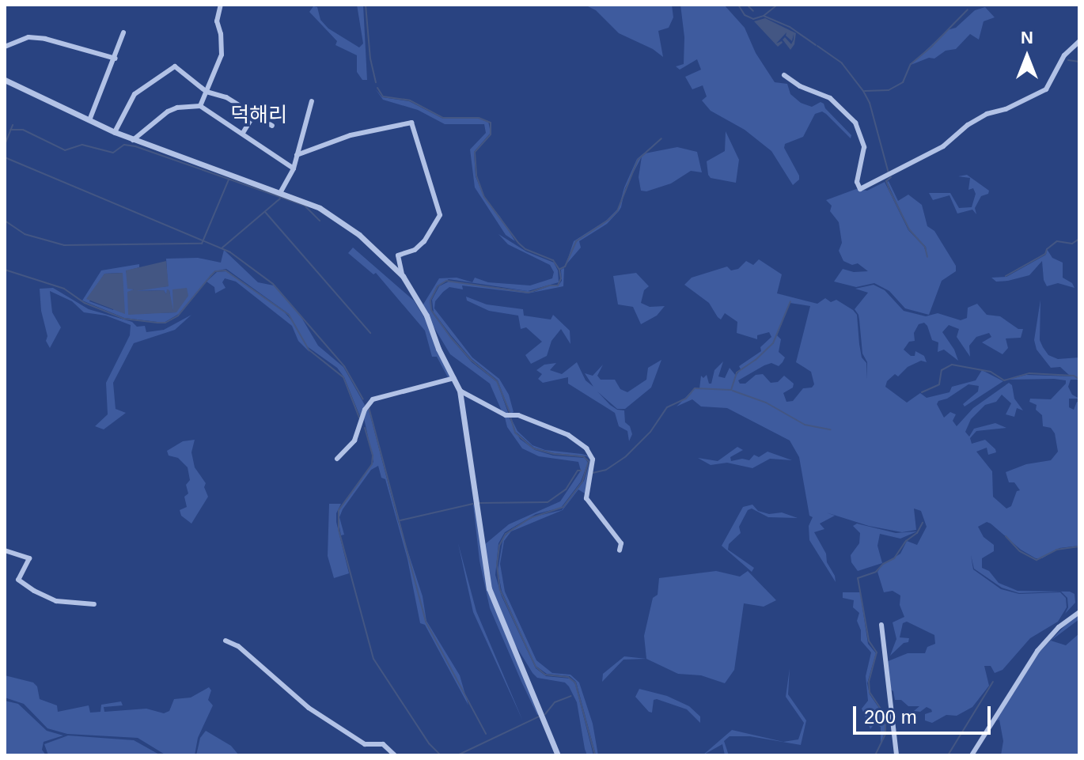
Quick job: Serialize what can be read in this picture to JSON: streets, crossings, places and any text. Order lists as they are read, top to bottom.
{
  "districts": ["덕해리"],
  "scale_bar": "200 m",
  "north": "top"
}
